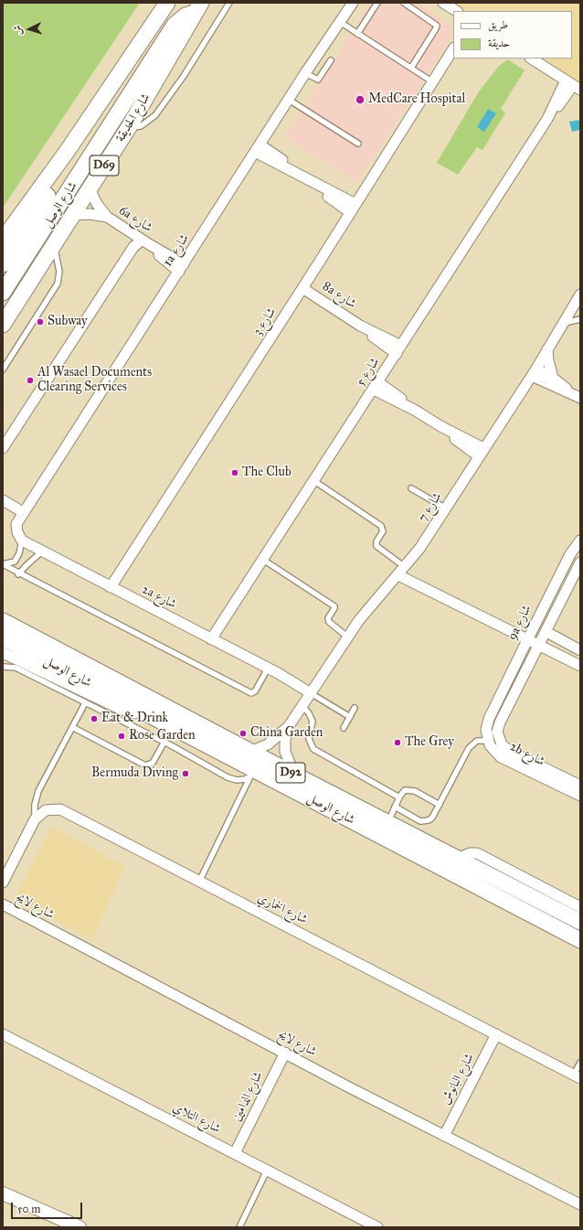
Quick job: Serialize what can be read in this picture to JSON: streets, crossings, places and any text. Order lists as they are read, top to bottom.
{
  "streets": {
    "main road": [
      "شارع الحديقة",
      "D69",
      "شارع الوصل",
      "D92"
    ],
    "street": [
      "6a شارع",
      "1a شارع",
      "8a شارع",
      "شارع 3",
      "شارع 5",
      "شارع 7",
      "2a شارع",
      "9a شارع",
      "2b شارع",
      "شارع لايح",
      "شارع الخماري",
      "شارع البانوش",
      "شارع الدامين",
      "شارع التلاي"
    ]
  },
  "crossings": [
    ["شارع الحديقة", "شارع الوصل"],
    ["شارع الحديقة", "6a شارع"],
    ["شارع الوصل", "شارع 7"],
    ["6a شارع", "1a شارع"],
    ["8a شارع", "شارع 3"],
    ["8a شارع", "شارع 5"],
    ["شارع 3", "2a شارع"],
    ["شارع 5", "2a شارع"],
    ["شارع 7", "2a شارع"],
    ["9a شارع", "2b شارع"],
    ["شارع لايح", "شارع البانوش"],
    ["شارع لايح", "شارع الدامين"],
    ["شارع الخماري", "شارع البانوش"],
    ["شارع الدامين", "شارع التلاي"]
  ],
  "places": [
    "MedCare Hospital",
    "Subway",
    "Al Wasael Documents Clearing Services",
    "The Club",
    "Eat & Drink",
    "China Garden",
    "Rose Garden",
    "The Grey",
    "Bermuda Diving"
  ],
  "legend": ["طريق", "حديقة"],
  "scale_bar": "50 m",
  "north": "left"
}
